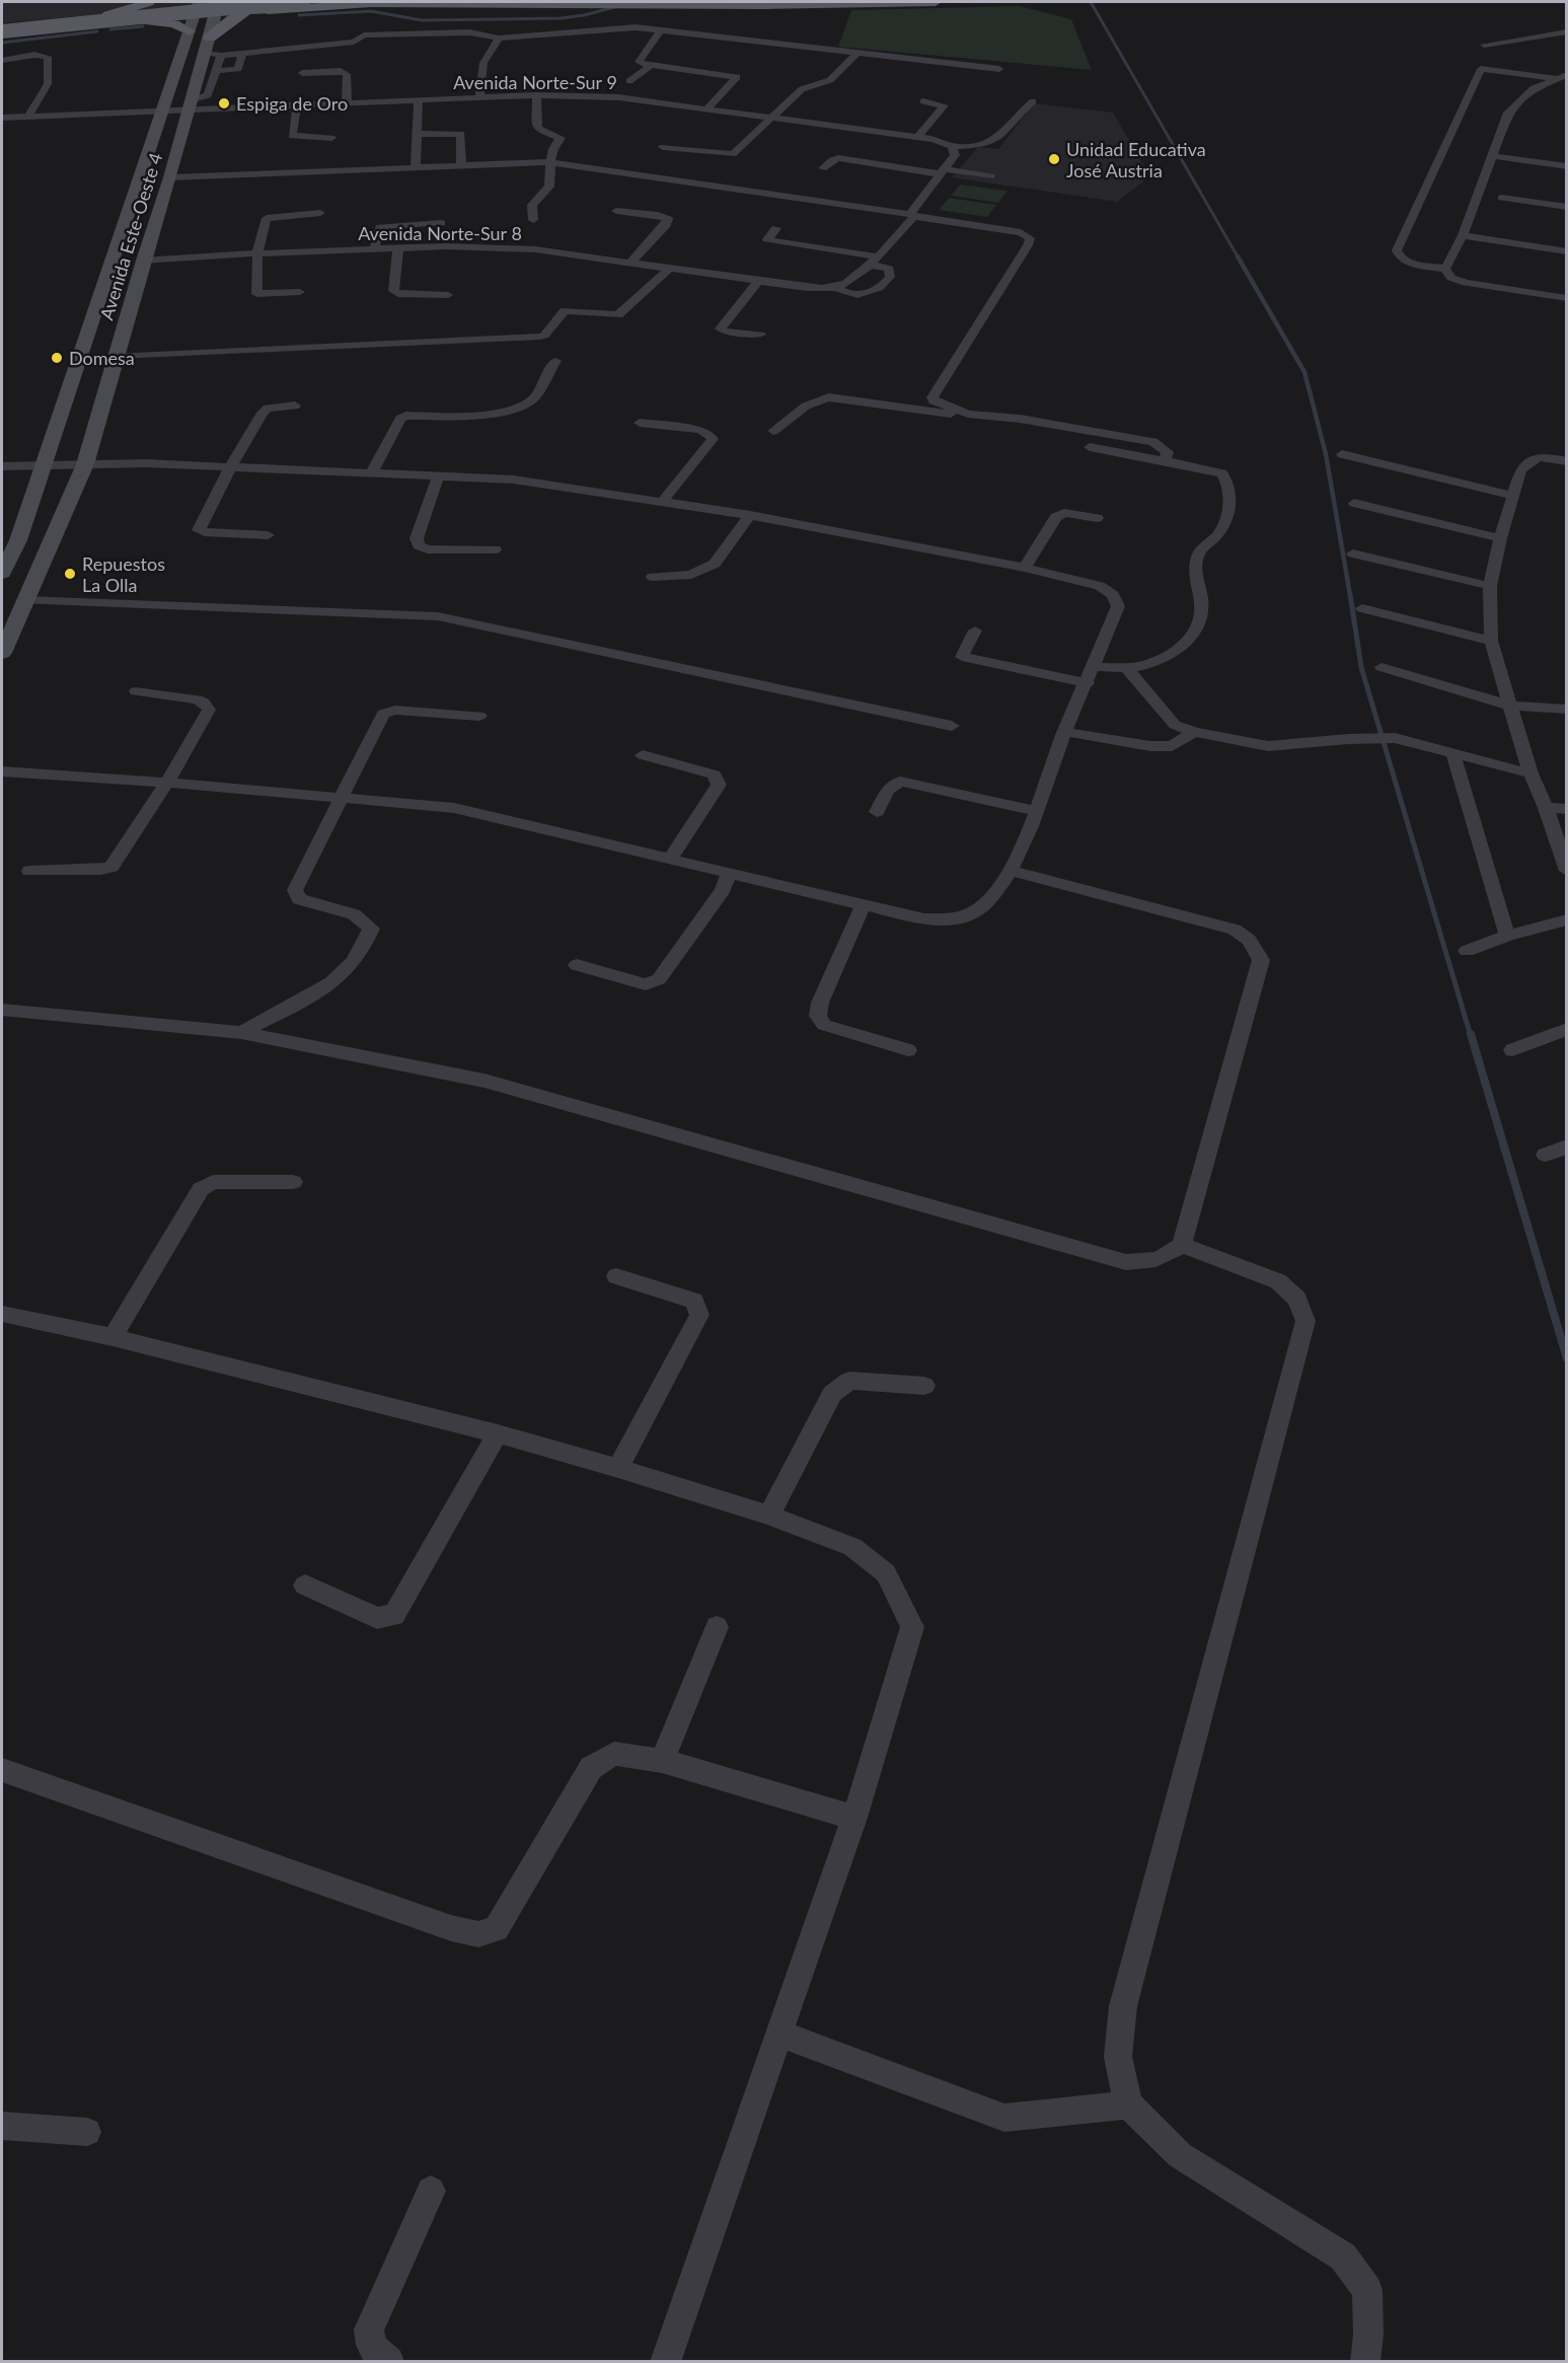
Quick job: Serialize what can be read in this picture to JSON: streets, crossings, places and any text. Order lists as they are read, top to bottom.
{
  "streets": {
    "main road": ["Avenida Este-Oeste 4"],
    "street": ["Avenida Norte-Sur 9", "Avenida Norte-Sur 8"]
  },
  "crossings": [
    ["Avenida Norte-Sur 9", "Avenida Este-Oeste 4"],
    ["Avenida Norte-Sur 8", "Avenida Este-Oeste 4"]
  ],
  "places": [
    "Espiga de Oro",
    "Unidad Educativa José Austria",
    "Domesa",
    "Repuestos La Olla"
  ]
}
